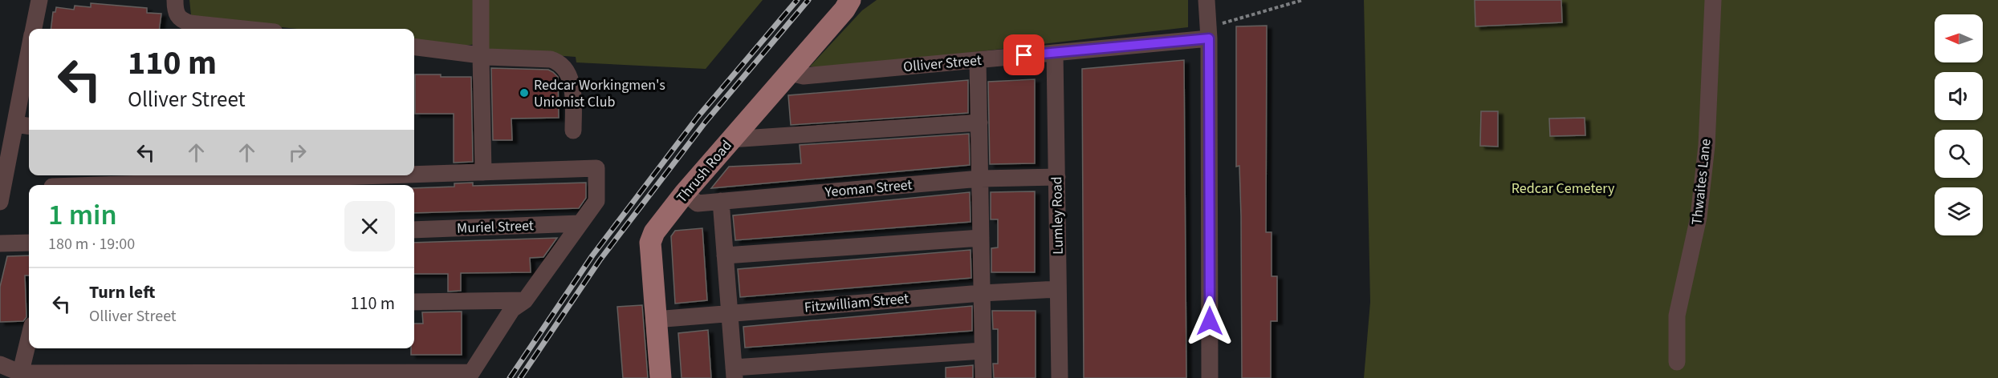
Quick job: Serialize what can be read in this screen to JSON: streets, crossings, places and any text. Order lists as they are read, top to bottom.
{
  "streets": {
    "main road": ["Thrush Road"],
    "street": [
      "Olliver Street",
      "Thwaites Lane",
      "Yeoman Street",
      "Lumley Road",
      "Muriel Street",
      "Fitzwilliam Street"
    ]
  },
  "crossings": [
    ["Olliver Street", "Thrush Road"],
    ["Olliver Street", "Lumley Road"],
    ["Thrush Road", "Yeoman Street"],
    ["Thrush Road", "Fitzwilliam Street"],
    ["Yeoman Street", "Lumley Road"],
    ["Lumley Road", "Fitzwilliam Street"]
  ],
  "parks": ["Redcar Cemetery"],
  "places": ["Redcar Workingmen's Unionist Club"],
  "north": "left",
  "page": {
    "turn": ["110 m", "Olliver Street"],
    "heading": ["1 min", "180 m · 19:00"],
    "list": [
      {
        "name": "Turn left",
        "note": "Olliver Street",
        "value": "110 m"
      }
    ]
  }
}
